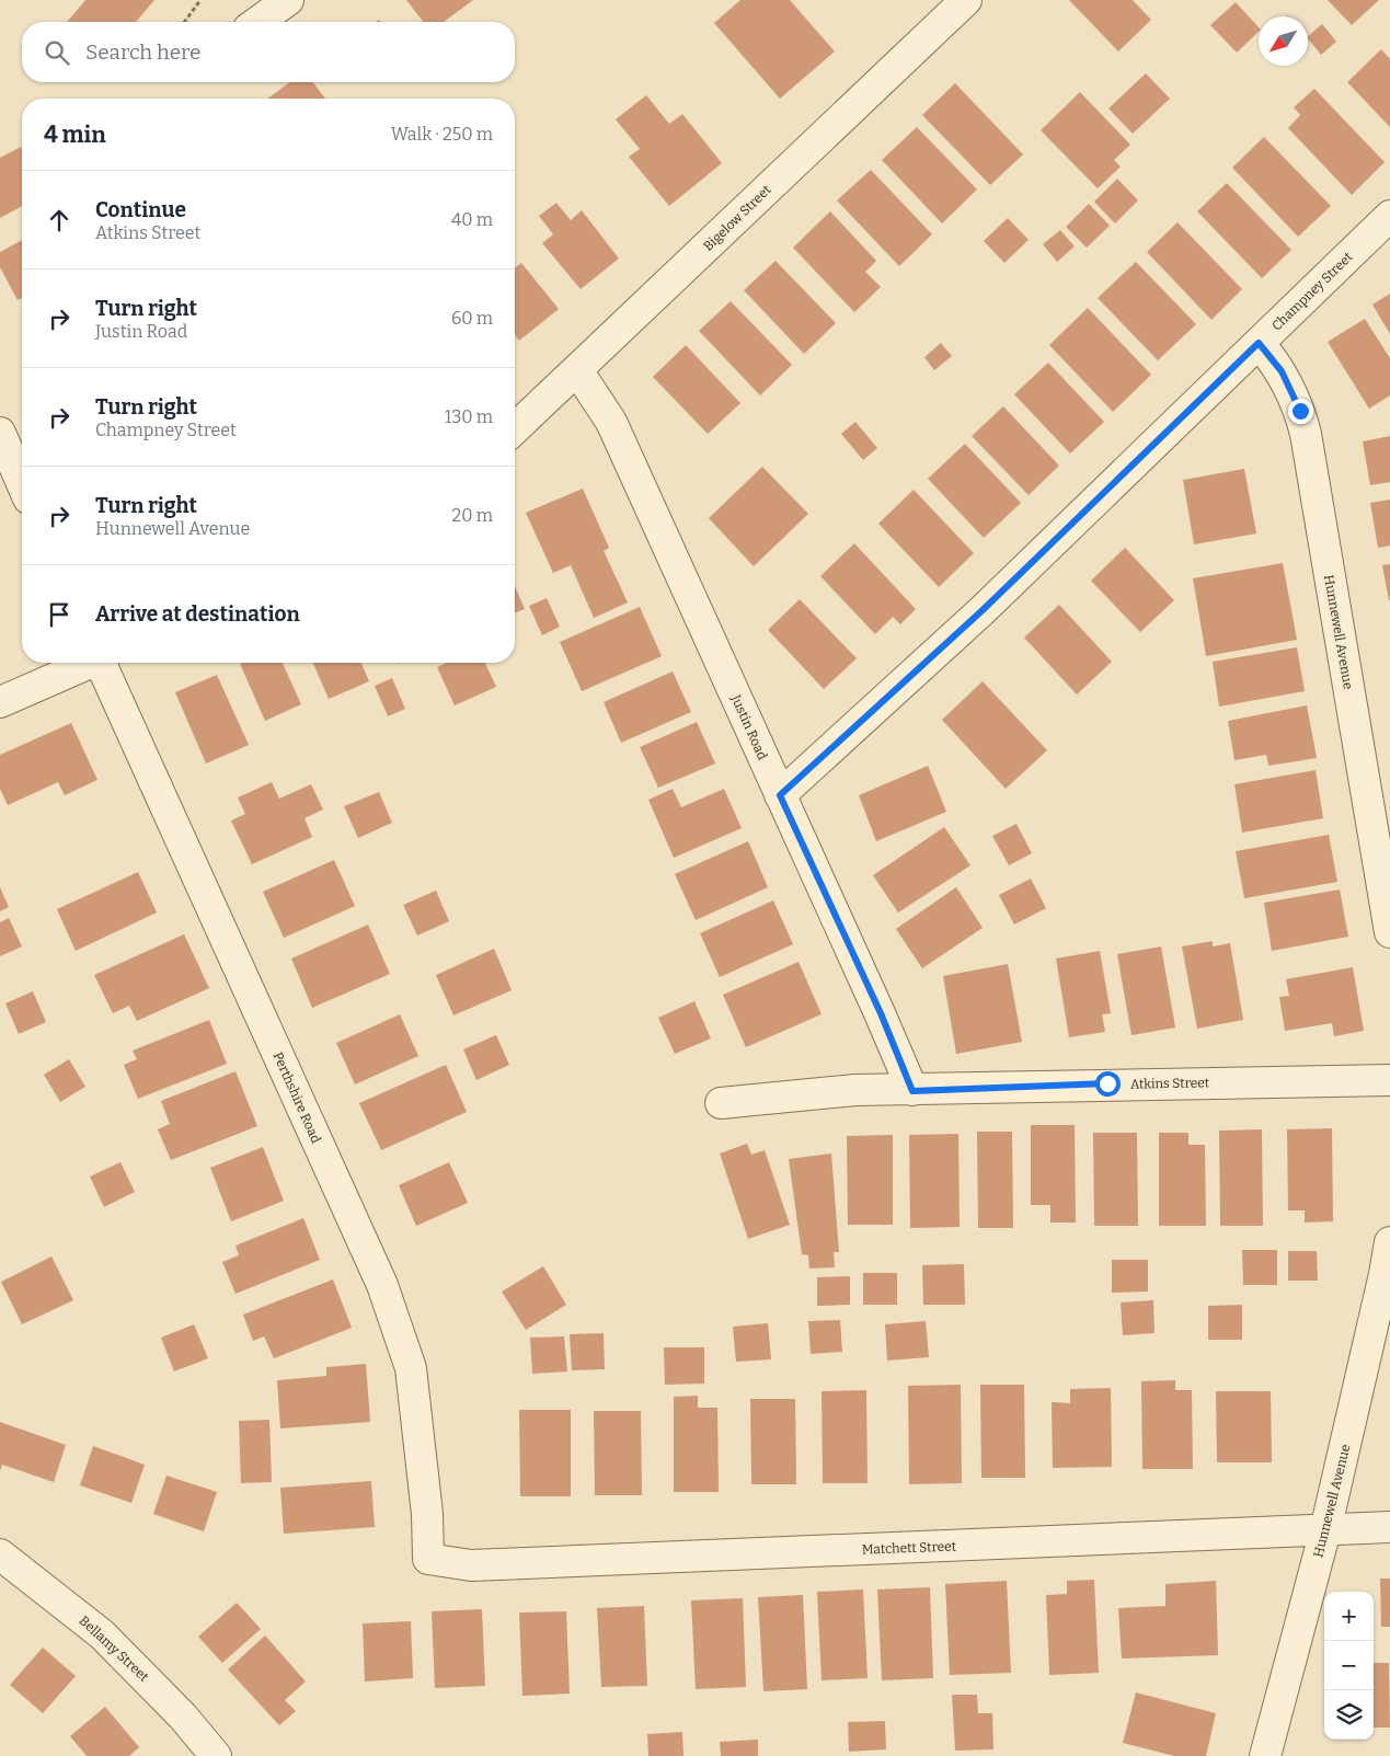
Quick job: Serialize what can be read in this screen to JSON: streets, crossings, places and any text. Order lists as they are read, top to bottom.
{
  "streets": {
    "street": [
      "Bigelow Street",
      "Champney Street",
      "Hunnewell Avenue",
      "Justin Road",
      "Atkins Street",
      "Perthshire Road",
      "Matchett Street",
      "Bellamy Street"
    ]
  },
  "crossings": [
    ["Bigelow Street", "Justin Road"],
    ["Champney Street", "Hunnewell Avenue"],
    ["Champney Street", "Justin Road"],
    ["Hunnewell Avenue", "Matchett Street"],
    ["Justin Road", "Atkins Street"],
    ["Perthshire Road", "Matchett Street"]
  ],
  "north": "bottom left",
  "page": {
    "search": "Search here",
    "heading": ["4 min", "Walk · 250 m"],
    "list": [
      ["Continue", "Atkins Street", "40 m"],
      ["Turn right", "Justin Road", "60 m"],
      ["Turn right", "Champney Street", "130 m"],
      ["Turn right", "Hunnewell Avenue", "20 m"],
      "Arrive at destination"
    ],
    "map_buttons": ["+", "−"]
  }
}
